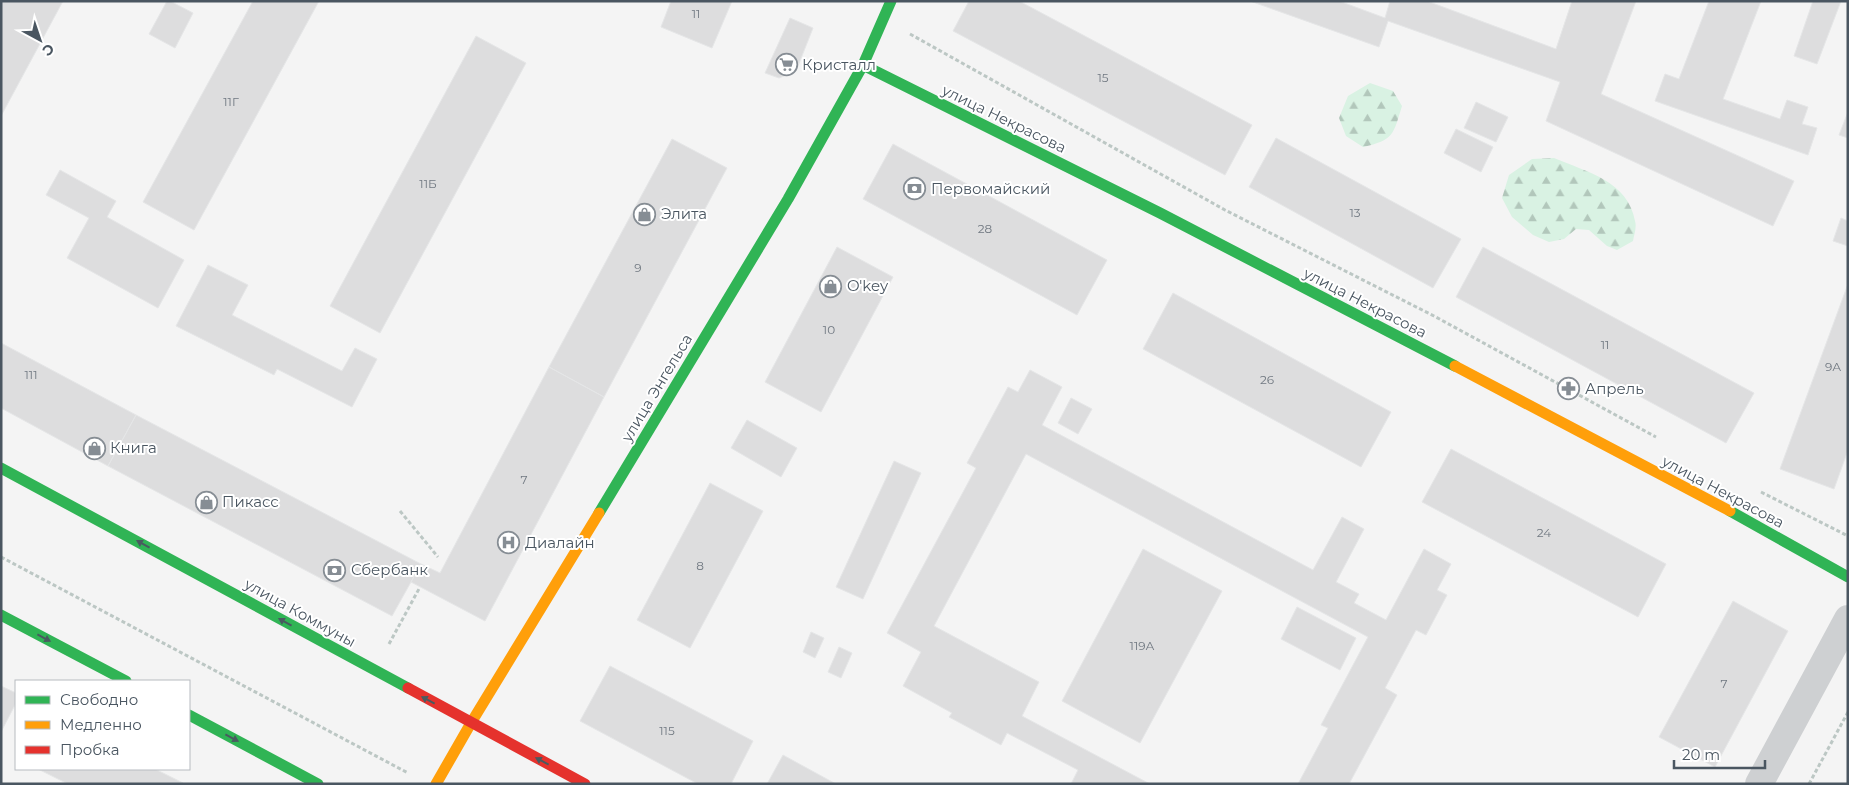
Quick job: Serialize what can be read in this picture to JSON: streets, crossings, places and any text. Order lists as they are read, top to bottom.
{
  "streets": {
    "street": ["улица Некрасова", "улица Энгельса", "улица Коммуны"]
  },
  "crossings": [
    ["улица Некрасова", "улица Энгельса"],
    ["улица Энгельса", "улица Коммуны"]
  ],
  "one_way": ["улица Коммуны"],
  "places": {
    "supermarket": ["Кристалл"],
    "bank": ["Первомайский", "Сбербанк"],
    "shop": [
      "Элита",
      "O'key",
      "Книга",
      "Пикасс"
    ],
    "pharmacy": ["Апрель"],
    "hospital": ["Диалайн"]
  },
  "house_numbers": [
    "11",
    "15",
    "11Г",
    "11Б",
    "13",
    "28",
    "9",
    "10",
    "11",
    "9А",
    "111",
    "26",
    "7",
    "24",
    "8",
    "119А",
    "7",
    "115"
  ],
  "legend": ["Свободно", "Медленно", "Пробка"],
  "scale_bar": "20 m",
  "north": "bottom right"
}
